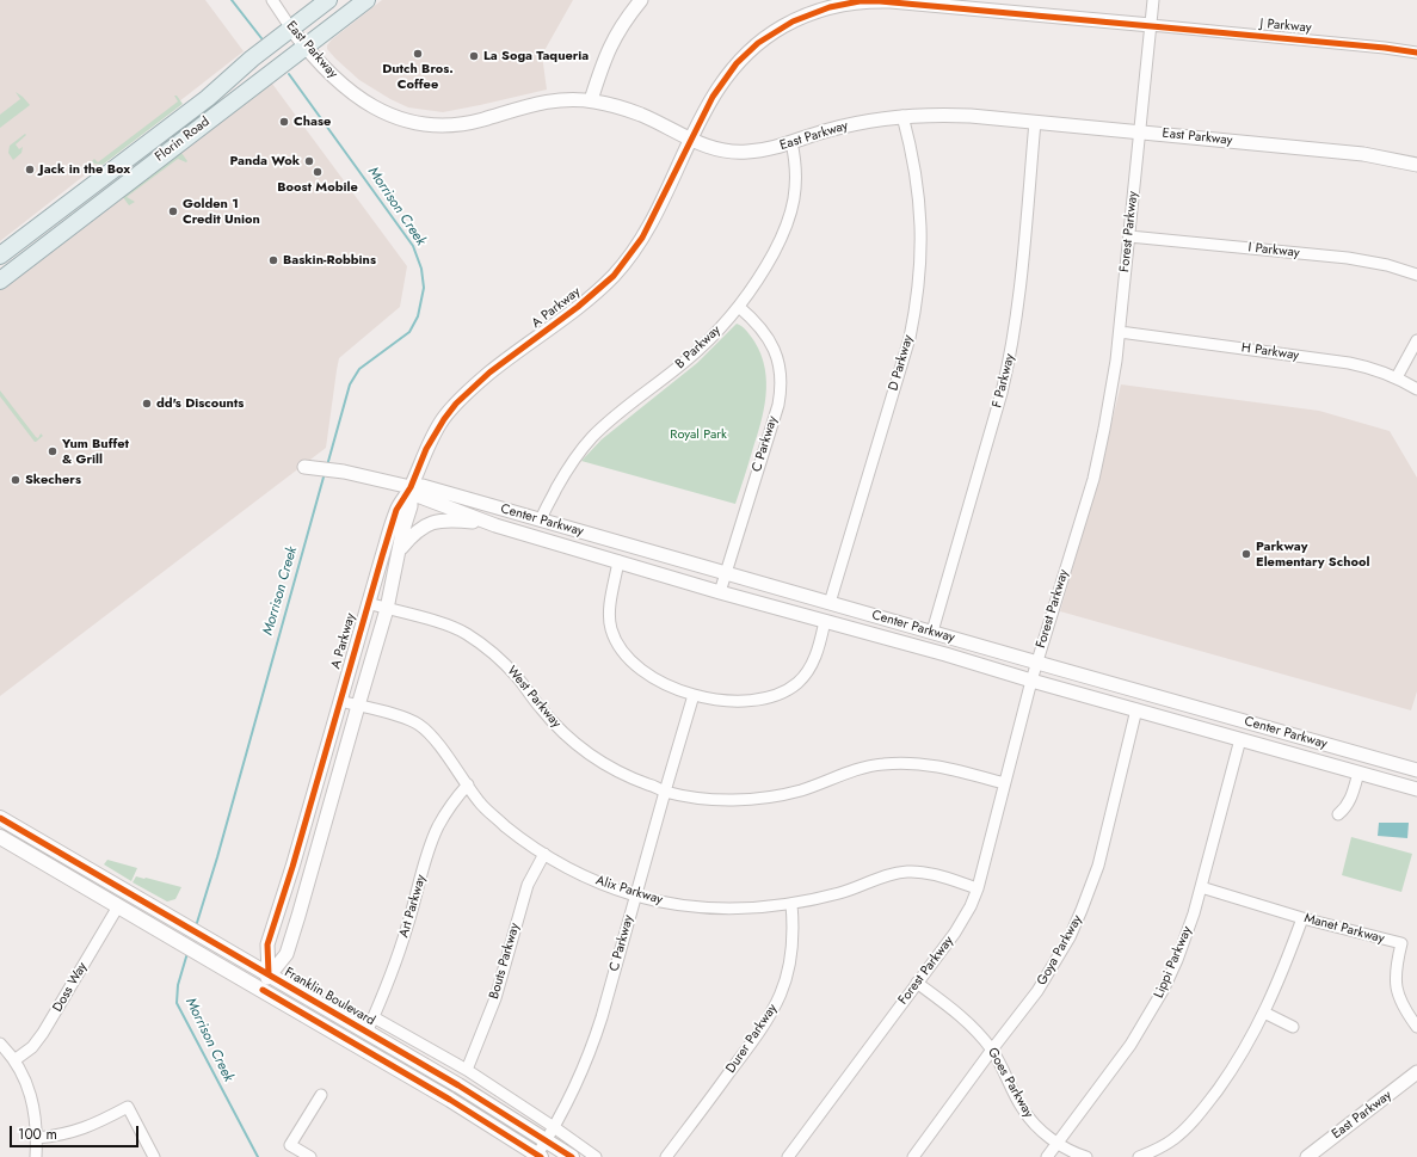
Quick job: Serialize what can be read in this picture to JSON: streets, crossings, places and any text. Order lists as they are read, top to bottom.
{
  "streets": {
    "main road": ["Florin Road", "Franklin Boulevard"],
    "street": [
      "J Parkway",
      "East Parkway",
      "Forest Parkway",
      "I Parkway",
      "A Parkway",
      "B Parkway",
      "H Parkway",
      "D Parkway",
      "F Parkway",
      "C Parkway",
      "Center Parkway",
      "West Parkway",
      "Alix Parkway",
      "Art Parkway",
      "Manet Parkway",
      "Goya Parkway",
      "Bouts Parkway",
      "Lippi Parkway",
      "Doss Way",
      "Durer Parkway",
      "Goes Parkway"
    ]
  },
  "crossings": [
    ["J Parkway", "Forest Parkway"],
    ["J Parkway", "A Parkway"],
    ["East Parkway", "Florin Road"],
    ["East Parkway", "Forest Parkway"],
    ["East Parkway", "A Parkway"],
    ["East Parkway", "B Parkway"],
    ["East Parkway", "D Parkway"],
    ["East Parkway", "F Parkway"],
    ["Forest Parkway", "I Parkway"],
    ["Forest Parkway", "A Parkway"],
    ["Forest Parkway", "H Parkway"],
    ["Forest Parkway", "Center Parkway"],
    ["Forest Parkway", "West Parkway"],
    ["Forest Parkway", "Alix Parkway"],
    ["Forest Parkway", "Goes Parkway"],
    ["A Parkway", "Center Parkway"],
    ["A Parkway", "West Parkway"],
    ["A Parkway", "Alix Parkway"],
    ["A Parkway", "Franklin Boulevard"],
    ["B Parkway", "C Parkway"],
    ["B Parkway", "Center Parkway"],
    ["D Parkway", "Center Parkway"],
    ["F Parkway", "Center Parkway"],
    ["C Parkway", "Center Parkway"],
    ["C Parkway", "West Parkway"],
    ["C Parkway", "Alix Parkway"],
    ["C Parkway", "Franklin Boulevard"],
    ["Center Parkway", "Goya Parkway"],
    ["Center Parkway", "Lippi Parkway"],
    ["Alix Parkway", "Art Parkway"],
    ["Alix Parkway", "Bouts Parkway"],
    ["Alix Parkway", "Durer Parkway"],
    ["Art Parkway", "Franklin Boulevard"],
    ["Manet Parkway", "Lippi Parkway"],
    ["Goya Parkway", "Goes Parkway"],
    ["Lippi Parkway", "Goes Parkway"],
    ["Doss Way", "Franklin Boulevard"]
  ],
  "water": ["Morrison Creek"],
  "parks": ["Royal Park"],
  "places": [
    "Dutch Bros. Coffee",
    "La Soga Taqueria",
    "Chase",
    "Panda Wok",
    "Jack in the Box",
    "Boost Mobile",
    "Golden 1 Credit Union",
    "Baskin-Robbins",
    "dd's Discounts",
    "Yum Buffet & Grill",
    "Skechers",
    "Parkway Elementary School"
  ],
  "scale_bar": "100 m"
}
